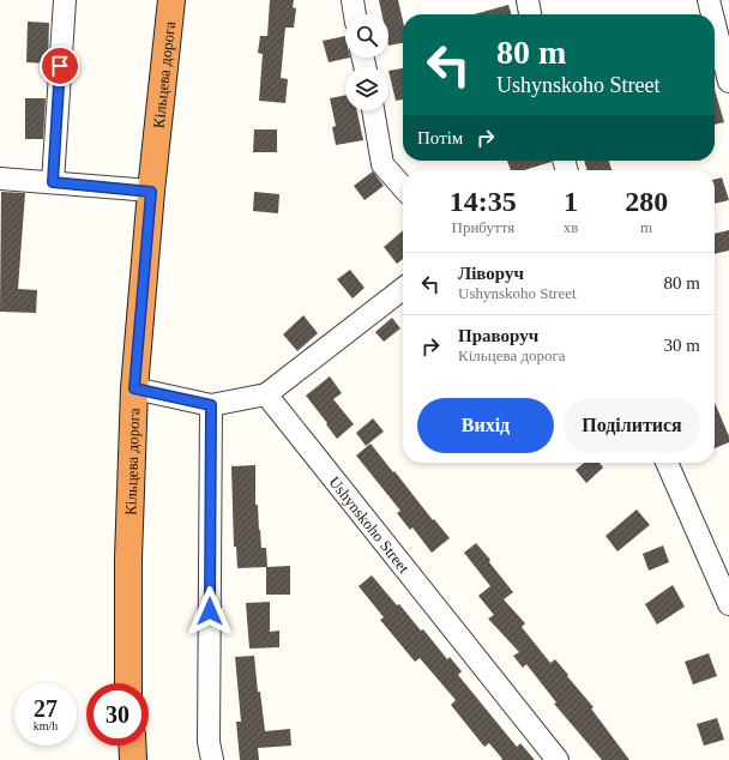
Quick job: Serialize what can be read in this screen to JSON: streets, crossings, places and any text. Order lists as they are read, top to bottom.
{
  "streets": {
    "highway": ["Кільцева дорога"],
    "street": ["Ushynskoho Street"]
  },
  "page": {
    "turn": ["80 m", "Ushynskoho Street"],
    "then": "Потім",
    "eta": [
      "14:35",
      "Прибуття",
      "1",
      "хв",
      "280",
      "m"
    ],
    "list": [
      {
        "name": "Ліворуч",
        "note": "Ushynskoho Street",
        "value": "80 m"
      },
      {
        "name": "Праворуч",
        "note": "Кільцева дорога",
        "value": "30 m"
      }
    ],
    "buttons": ["Вихід", "Поділитися"],
    "speed": "27 km/h",
    "limit": "30"
  }
}
